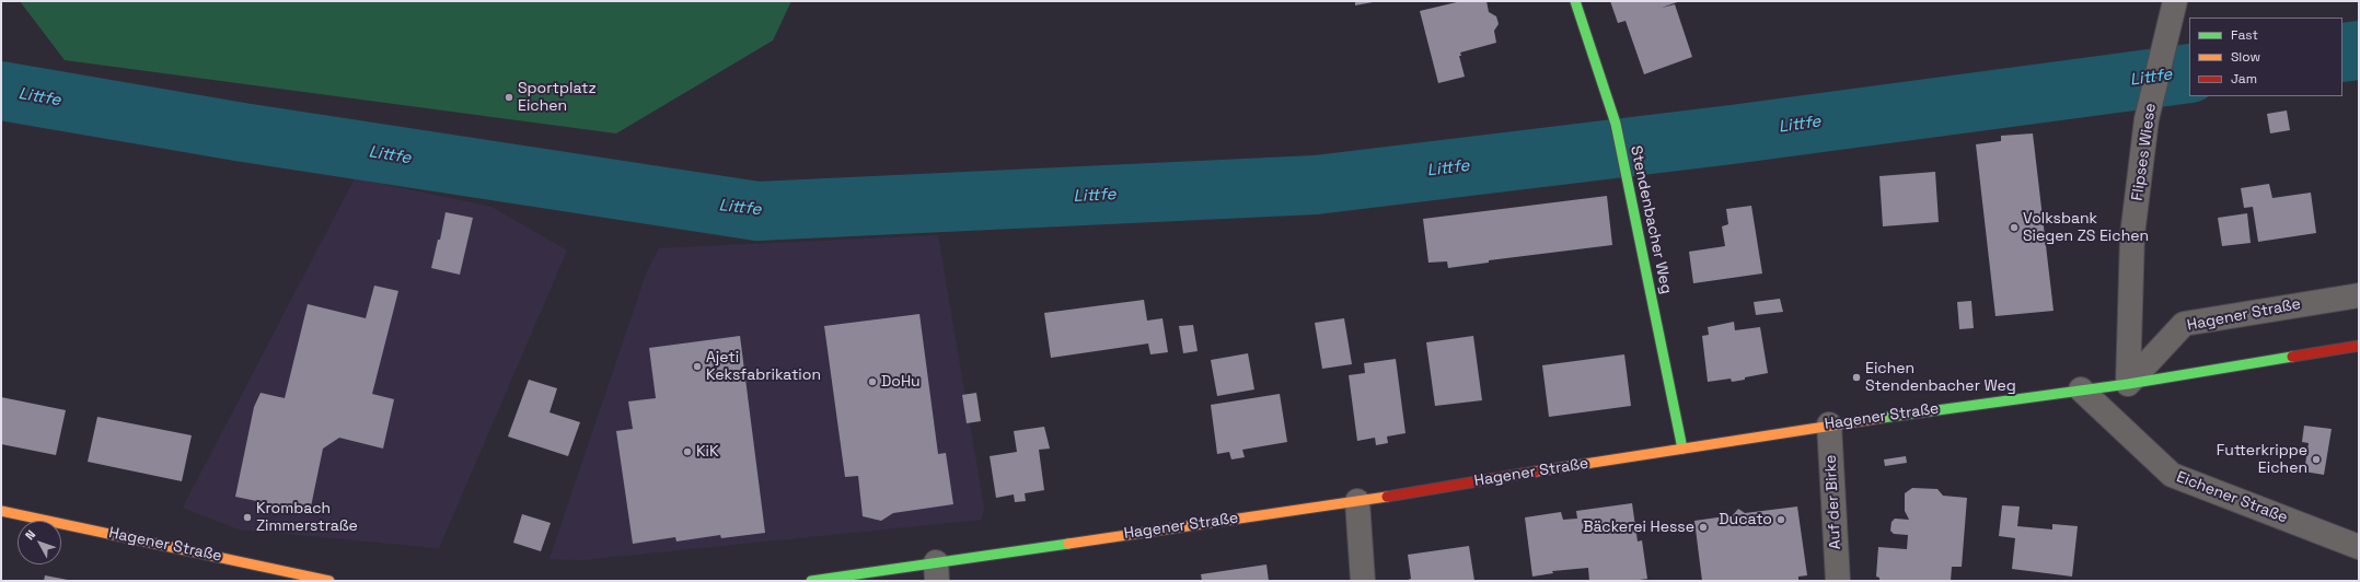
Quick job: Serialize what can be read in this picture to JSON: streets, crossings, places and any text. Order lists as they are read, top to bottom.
{
  "streets": {
    "main road": ["Stendenbacher Weg", "Hagener Straße"],
    "street": ["Flipses Wiese", "Eichener Straße", "Auf der Birke"]
  },
  "crossings": [
    ["Flipses Wiese", "Hagener Straße"],
    ["Stendenbacher Weg", "Hagener Straße"],
    ["Hagener Straße", "Eichener Straße"],
    ["Hagener Straße", "Auf der Birke"]
  ],
  "water": ["Littfe"],
  "places": [
    "Sportplatz Eichen",
    "Volksbank Siegen ZS Eichen",
    "Ajeti Keksfabrikation",
    "Eichen Stendenbacher Weg",
    "DoHu",
    "KiK",
    "Futterkrippe Eichen",
    "Krombach Zimmerstraße",
    "Ducato",
    "Bäckerei Hesse"
  ],
  "legend": ["Fast", "Slow", "Jam"],
  "north": "top left"
}
